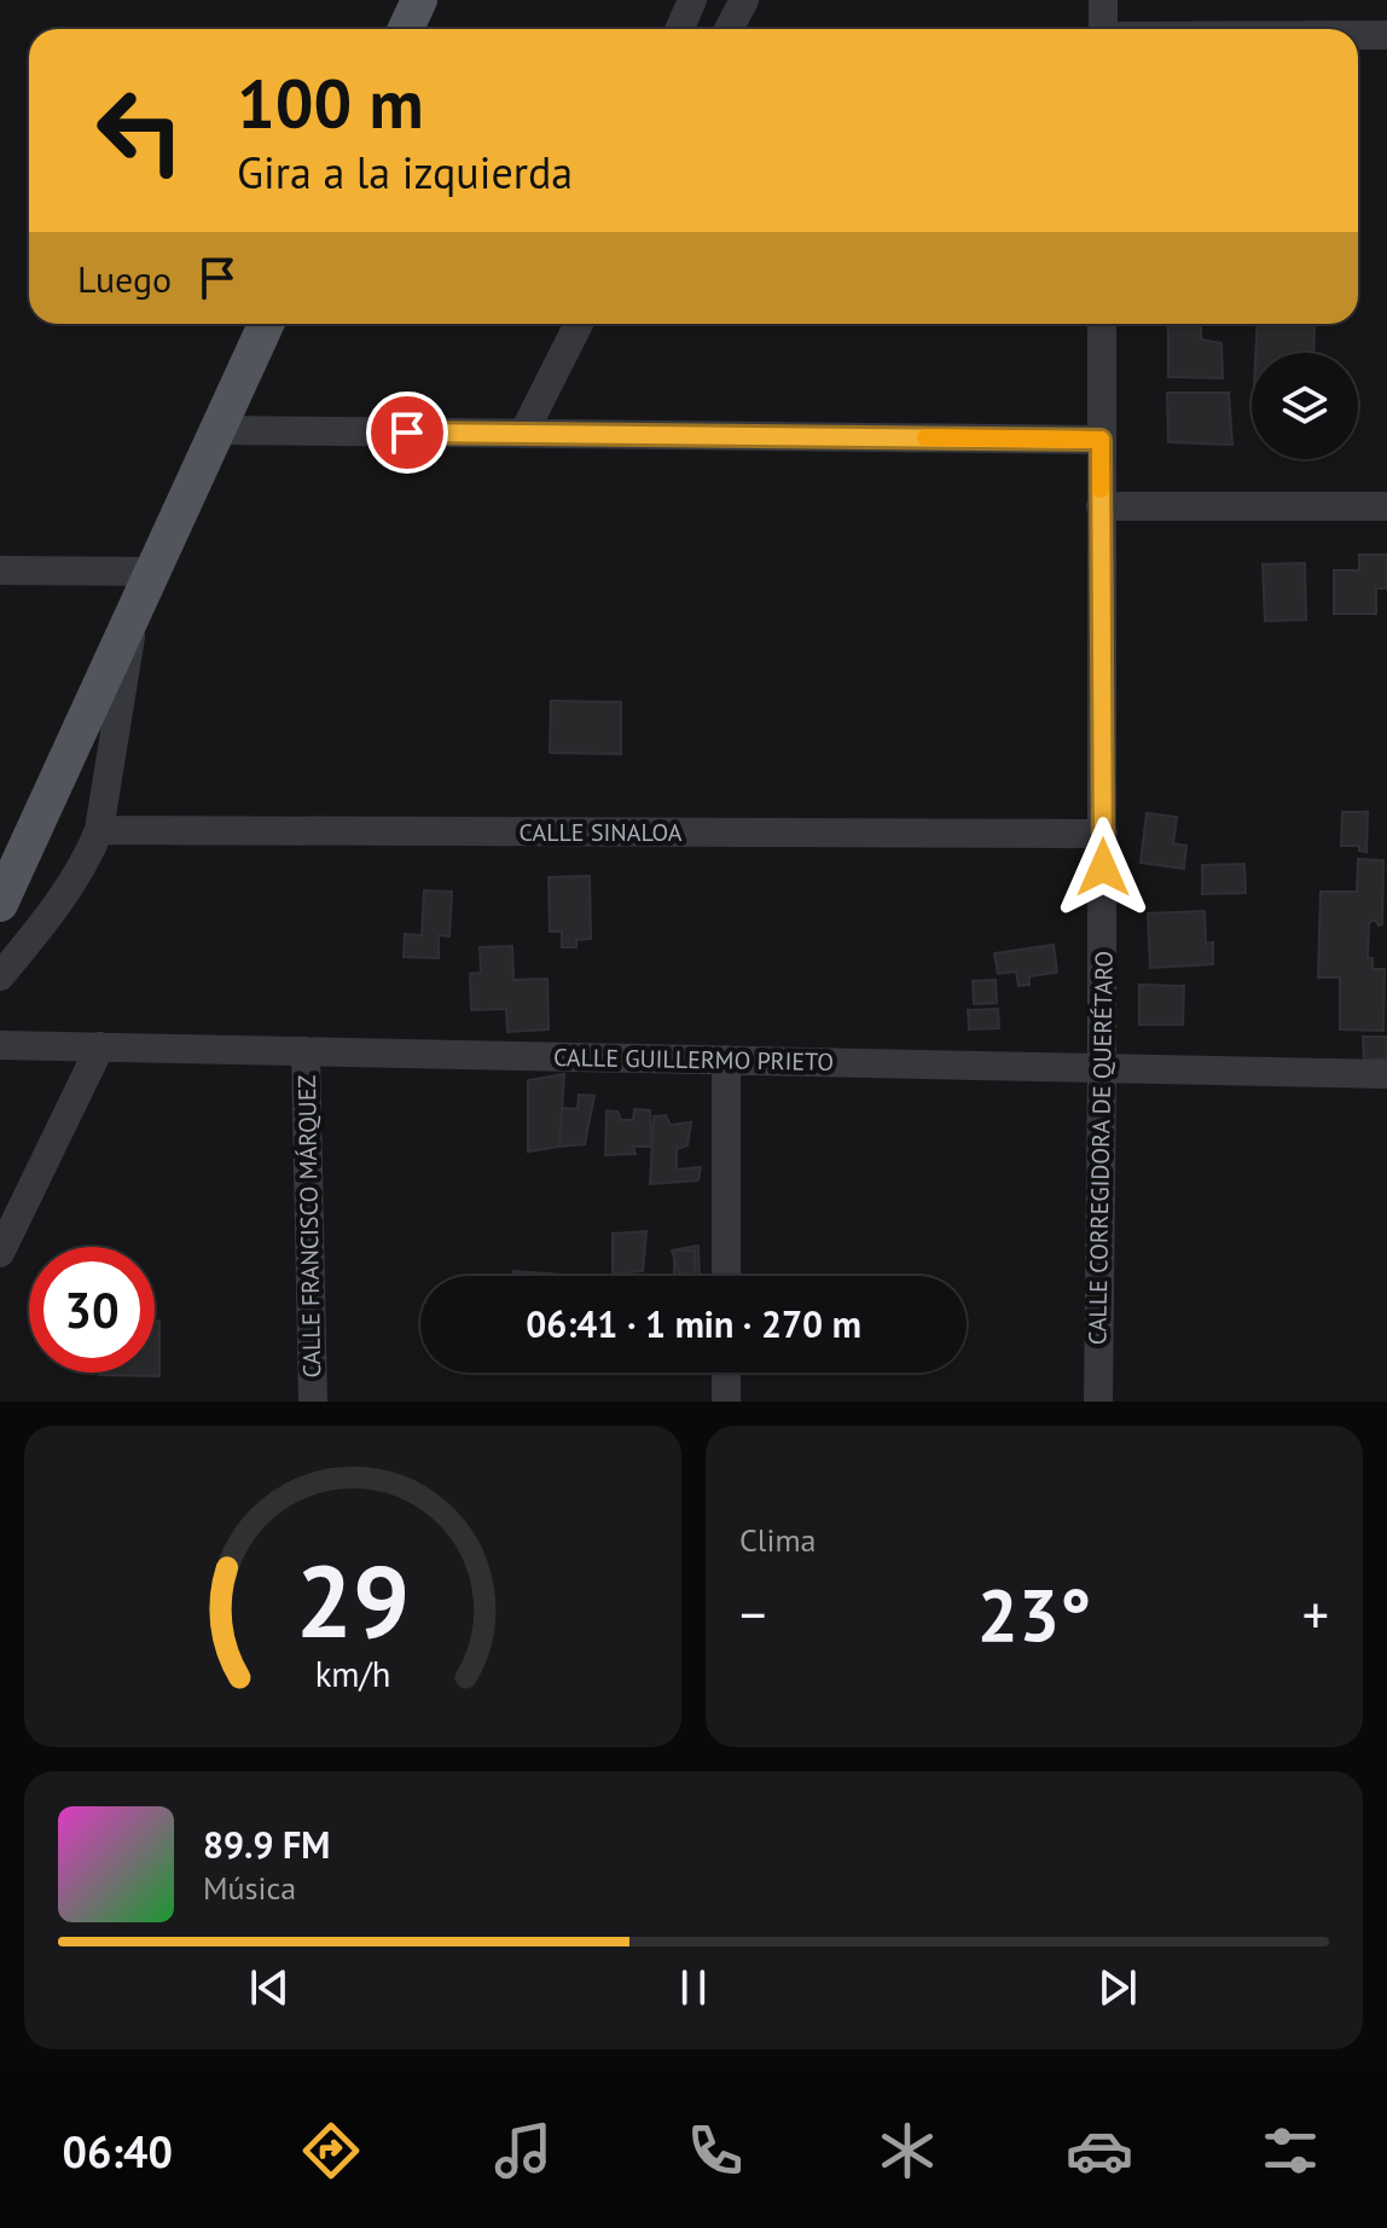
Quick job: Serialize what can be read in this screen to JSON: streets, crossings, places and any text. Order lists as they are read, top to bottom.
{
  "streets": {
    "street": [
      "CALLE SINALOA",
      "CALLE GUILLERMO PRIETO",
      "CALLE CORREGIDORA DE QUERÉTARO",
      "CALLE FRANCISCO MÁRQUEZ"
    ]
  },
  "crossings": [
    ["CALLE SINALOA", "CALLE CORREGIDORA DE QUERÉTARO"],
    ["CALLE GUILLERMO PRIETO", "CALLE CORREGIDORA DE QUERÉTARO"],
    ["CALLE GUILLERMO PRIETO", "CALLE FRANCISCO MÁRQUEZ"]
  ],
  "page": {
    "turn": ["100 m", "Gira a la izquierda"],
    "then": "Luego",
    "limit": "30",
    "trip": "06:41 · 1 min · 270 m",
    "tile": "Clima",
    "heat": ["−", "23°", "+"],
    "song": ["89.9 FM", "Música"],
    "tabs": "06:40",
    "gauge": ["29", "km/h"]
  }
}
